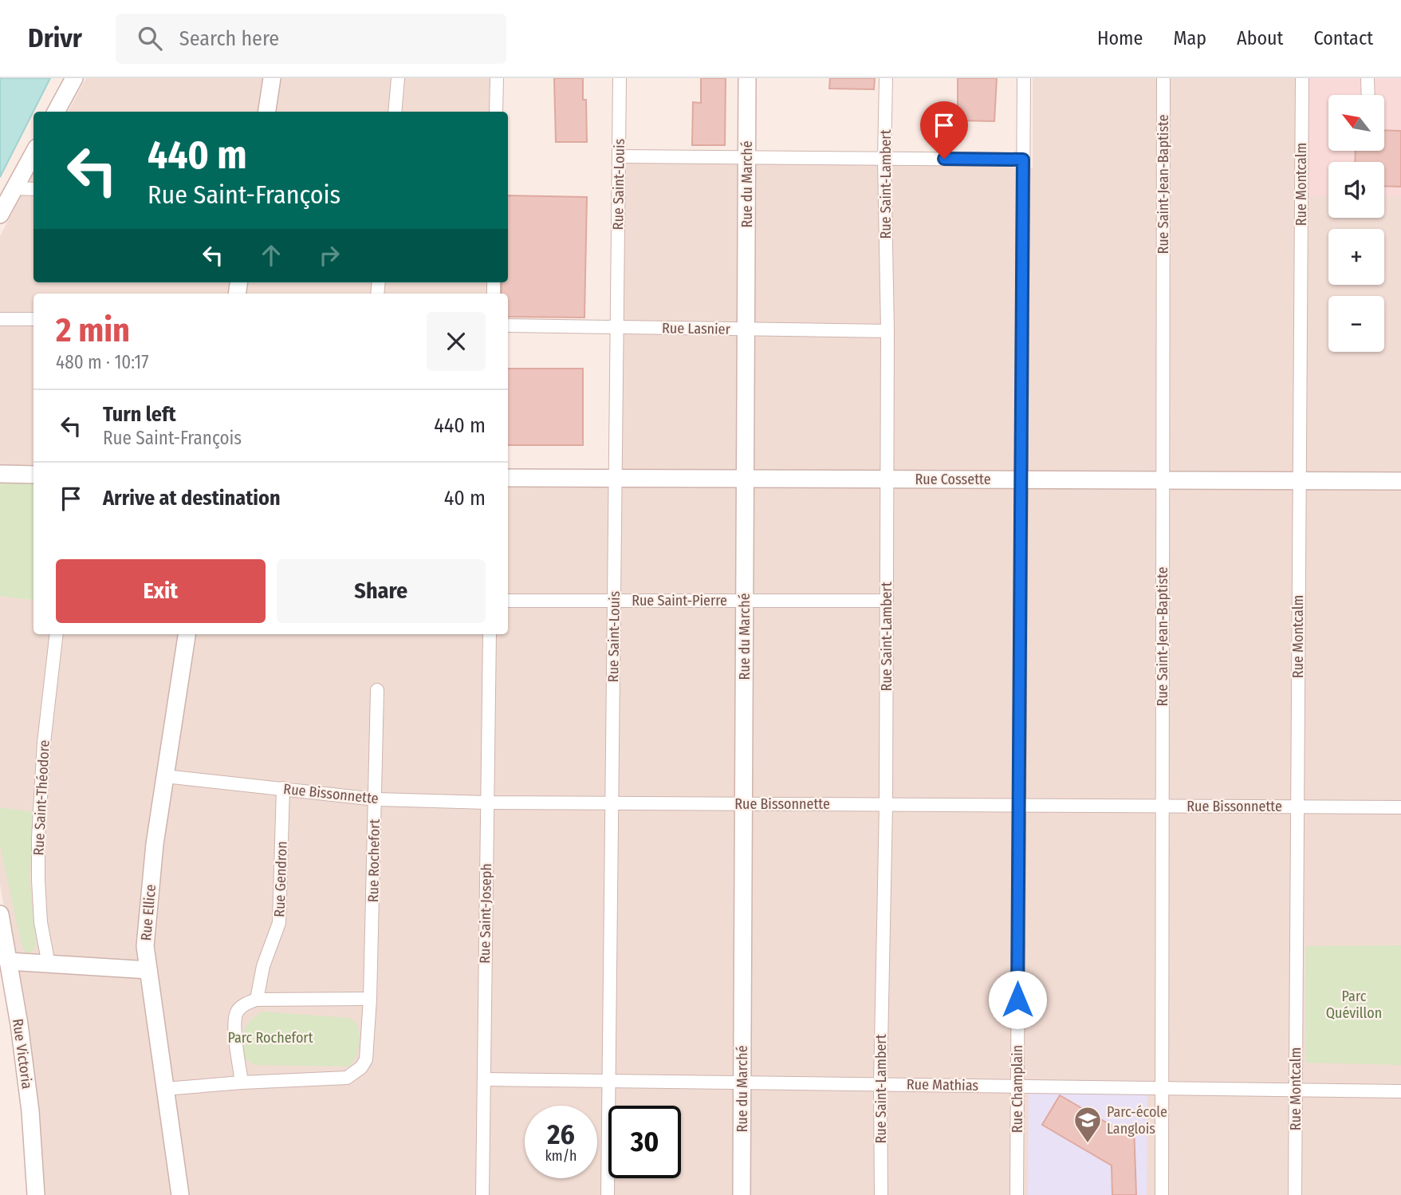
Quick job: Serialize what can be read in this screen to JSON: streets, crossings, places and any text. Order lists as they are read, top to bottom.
{
  "streets": {
    "street": [
      "Rue Saint-Louis",
      "Rue du Marché",
      "Rue Saint-Lambert",
      "Rue Saint-Jean-Baptiste",
      "Rue Montcalm",
      "Rue Lasnier",
      "Rue Cossette",
      "Rue Saint-Pierre",
      "Rue Bissonnette",
      "Rue Saint-Théodore",
      "Rue Rochefort",
      "Rue Gendron",
      "Rue Ellice",
      "Rue Saint-Joseph",
      "Rue Victoria",
      "Rue Mathias",
      "Rue Champlain"
    ]
  },
  "crossings": [
    ["Rue Saint-Louis", "Rue Lasnier"],
    ["Rue Saint-Louis", "Rue Cossette"],
    ["Rue Saint-Louis", "Rue Saint-Pierre"],
    ["Rue Saint-Louis", "Rue Bissonnette"],
    ["Rue Saint-Louis", "Rue Mathias"],
    ["Rue du Marché", "Rue Lasnier"],
    ["Rue du Marché", "Rue Cossette"],
    ["Rue du Marché", "Rue Saint-Pierre"],
    ["Rue du Marché", "Rue Bissonnette"],
    ["Rue du Marché", "Rue Mathias"],
    ["Rue Saint-Lambert", "Rue Lasnier"],
    ["Rue Saint-Lambert", "Rue Cossette"],
    ["Rue Saint-Lambert", "Rue Saint-Pierre"],
    ["Rue Saint-Lambert", "Rue Bissonnette"],
    ["Rue Saint-Lambert", "Rue Mathias"],
    ["Rue Saint-Jean-Baptiste", "Rue Cossette"],
    ["Rue Saint-Jean-Baptiste", "Rue Bissonnette"],
    ["Rue Saint-Jean-Baptiste", "Rue Mathias"],
    ["Rue Montcalm", "Rue Cossette"],
    ["Rue Montcalm", "Rue Bissonnette"],
    ["Rue Montcalm", "Rue Mathias"],
    ["Rue Cossette", "Rue Champlain"],
    ["Rue Bissonnette", "Rue Rochefort"],
    ["Rue Bissonnette", "Rue Gendron"],
    ["Rue Bissonnette", "Rue Ellice"],
    ["Rue Bissonnette", "Rue Saint-Joseph"],
    ["Rue Bissonnette", "Rue Champlain"],
    ["Rue Rochefort", "Rue Ellice"],
    ["Rue Saint-Joseph", "Rue Mathias"],
    ["Rue Mathias", "Rue Champlain"]
  ],
  "parks": ["Parc Quévillon", "Parc Rochefort"],
  "places": {
    "school or university": ["Parc-école Langlois"]
  },
  "north": "top left",
  "page": {
    "header": "Drivr",
    "search": "Search here",
    "nav": [
      "Home",
      "Map",
      "About",
      "Contact"
    ],
    "map_buttons": ["+", "−"],
    "turn": ["440 m", "Rue Saint-François"],
    "heading": ["2 min", "480 m · 10:17"],
    "list": [
      {
        "name": "Turn left",
        "note": "Rue Saint-François",
        "value": "440 m"
      },
      {
        "name": "Arrive at destination",
        "value": "40 m"
      }
    ],
    "buttons": ["Exit", "Share"],
    "speed": "26 km/h",
    "limit": "30"
  }
}
